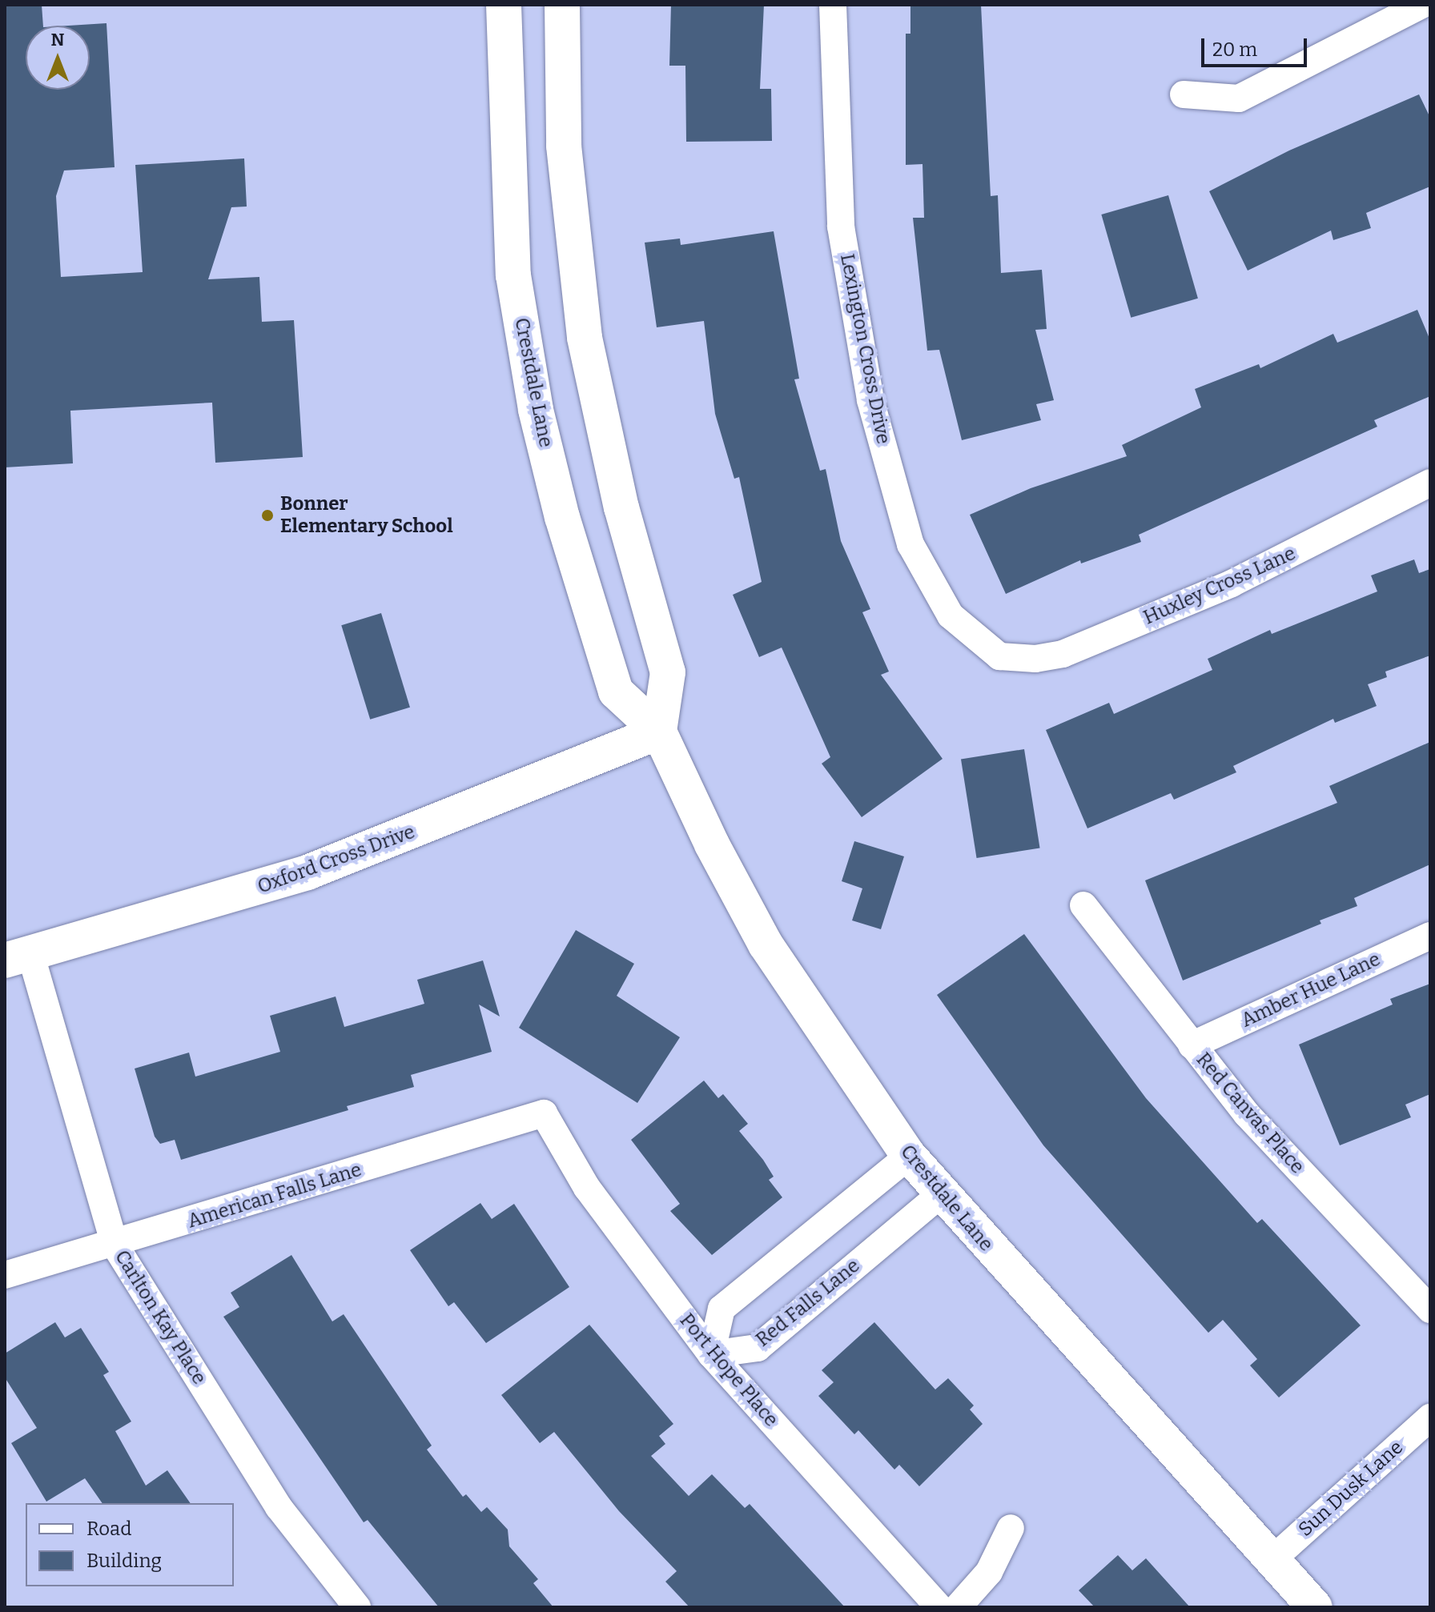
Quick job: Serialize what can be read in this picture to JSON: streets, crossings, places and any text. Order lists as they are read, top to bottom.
{
  "streets": {
    "street": [
      "Lexington Cross Drive",
      "Crestdale Lane",
      "Huxley Cross Lane",
      "Oxford Cross Drive",
      "Amber Hue Lane",
      "Red Canvas Place",
      "American Falls Lane",
      "Red Falls Lane",
      "Carlton Kay Place",
      "Port Hope Place",
      "Sun Dusk Lane"
    ]
  },
  "crossings": [
    ["Lexington Cross Drive", "Huxley Cross Lane"],
    ["Crestdale Lane", "Oxford Cross Drive"],
    ["Crestdale Lane", "Red Falls Lane"],
    ["Crestdale Lane", "Sun Dusk Lane"],
    ["Oxford Cross Drive", "Carlton Kay Place"],
    ["Amber Hue Lane", "Red Canvas Place"],
    ["American Falls Lane", "Carlton Kay Place"],
    ["American Falls Lane", "Port Hope Place"],
    ["Red Falls Lane", "Port Hope Place"]
  ],
  "places": ["Bonner Elementary School"],
  "legend": ["Road", "Building"],
  "scale_bar": "20 m",
  "north": "top"
}
